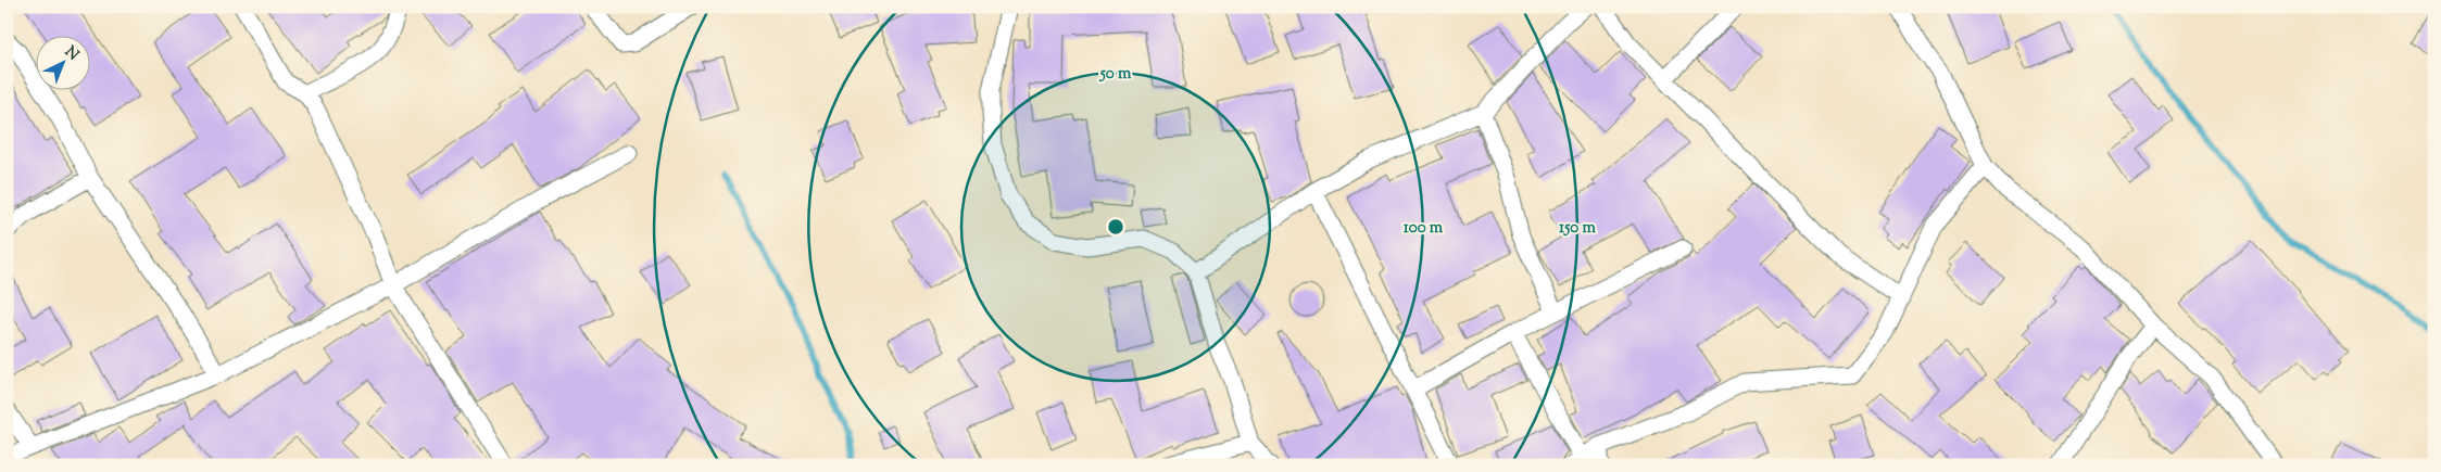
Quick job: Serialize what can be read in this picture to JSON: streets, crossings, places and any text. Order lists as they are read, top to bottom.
{
  "north": "top right",
  "rings": ["50 m", "100 m", "150 m"]
}
